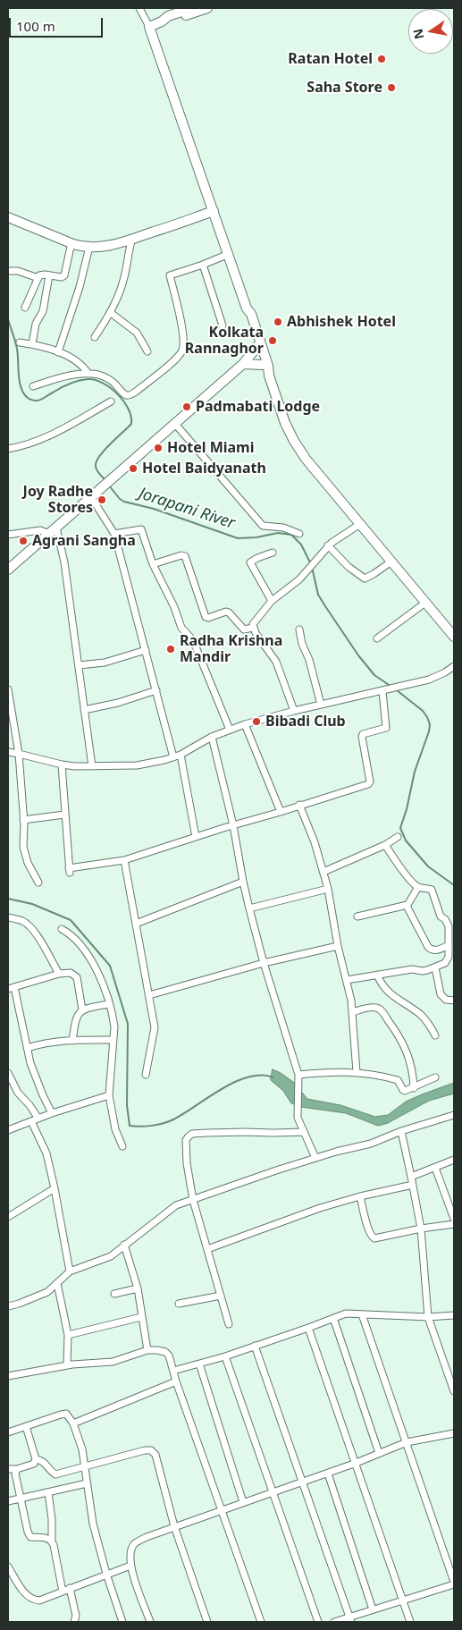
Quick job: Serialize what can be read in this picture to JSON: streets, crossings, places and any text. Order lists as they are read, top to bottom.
{
  "water": ["Jorapani River"],
  "places": [
    "Ratan Hotel",
    "Saha Store",
    "Abhishek Hotel",
    "Kolkata Rannaghor",
    "Padmabati Lodge",
    "Hotel Miami",
    "Hotel Baidyanath",
    "Joy Radhe Stores",
    "Agrani Sangha",
    "Radha Krishna Mandir",
    "Bibadi Club"
  ],
  "scale_bar": "100 m",
  "north": "left"
}
